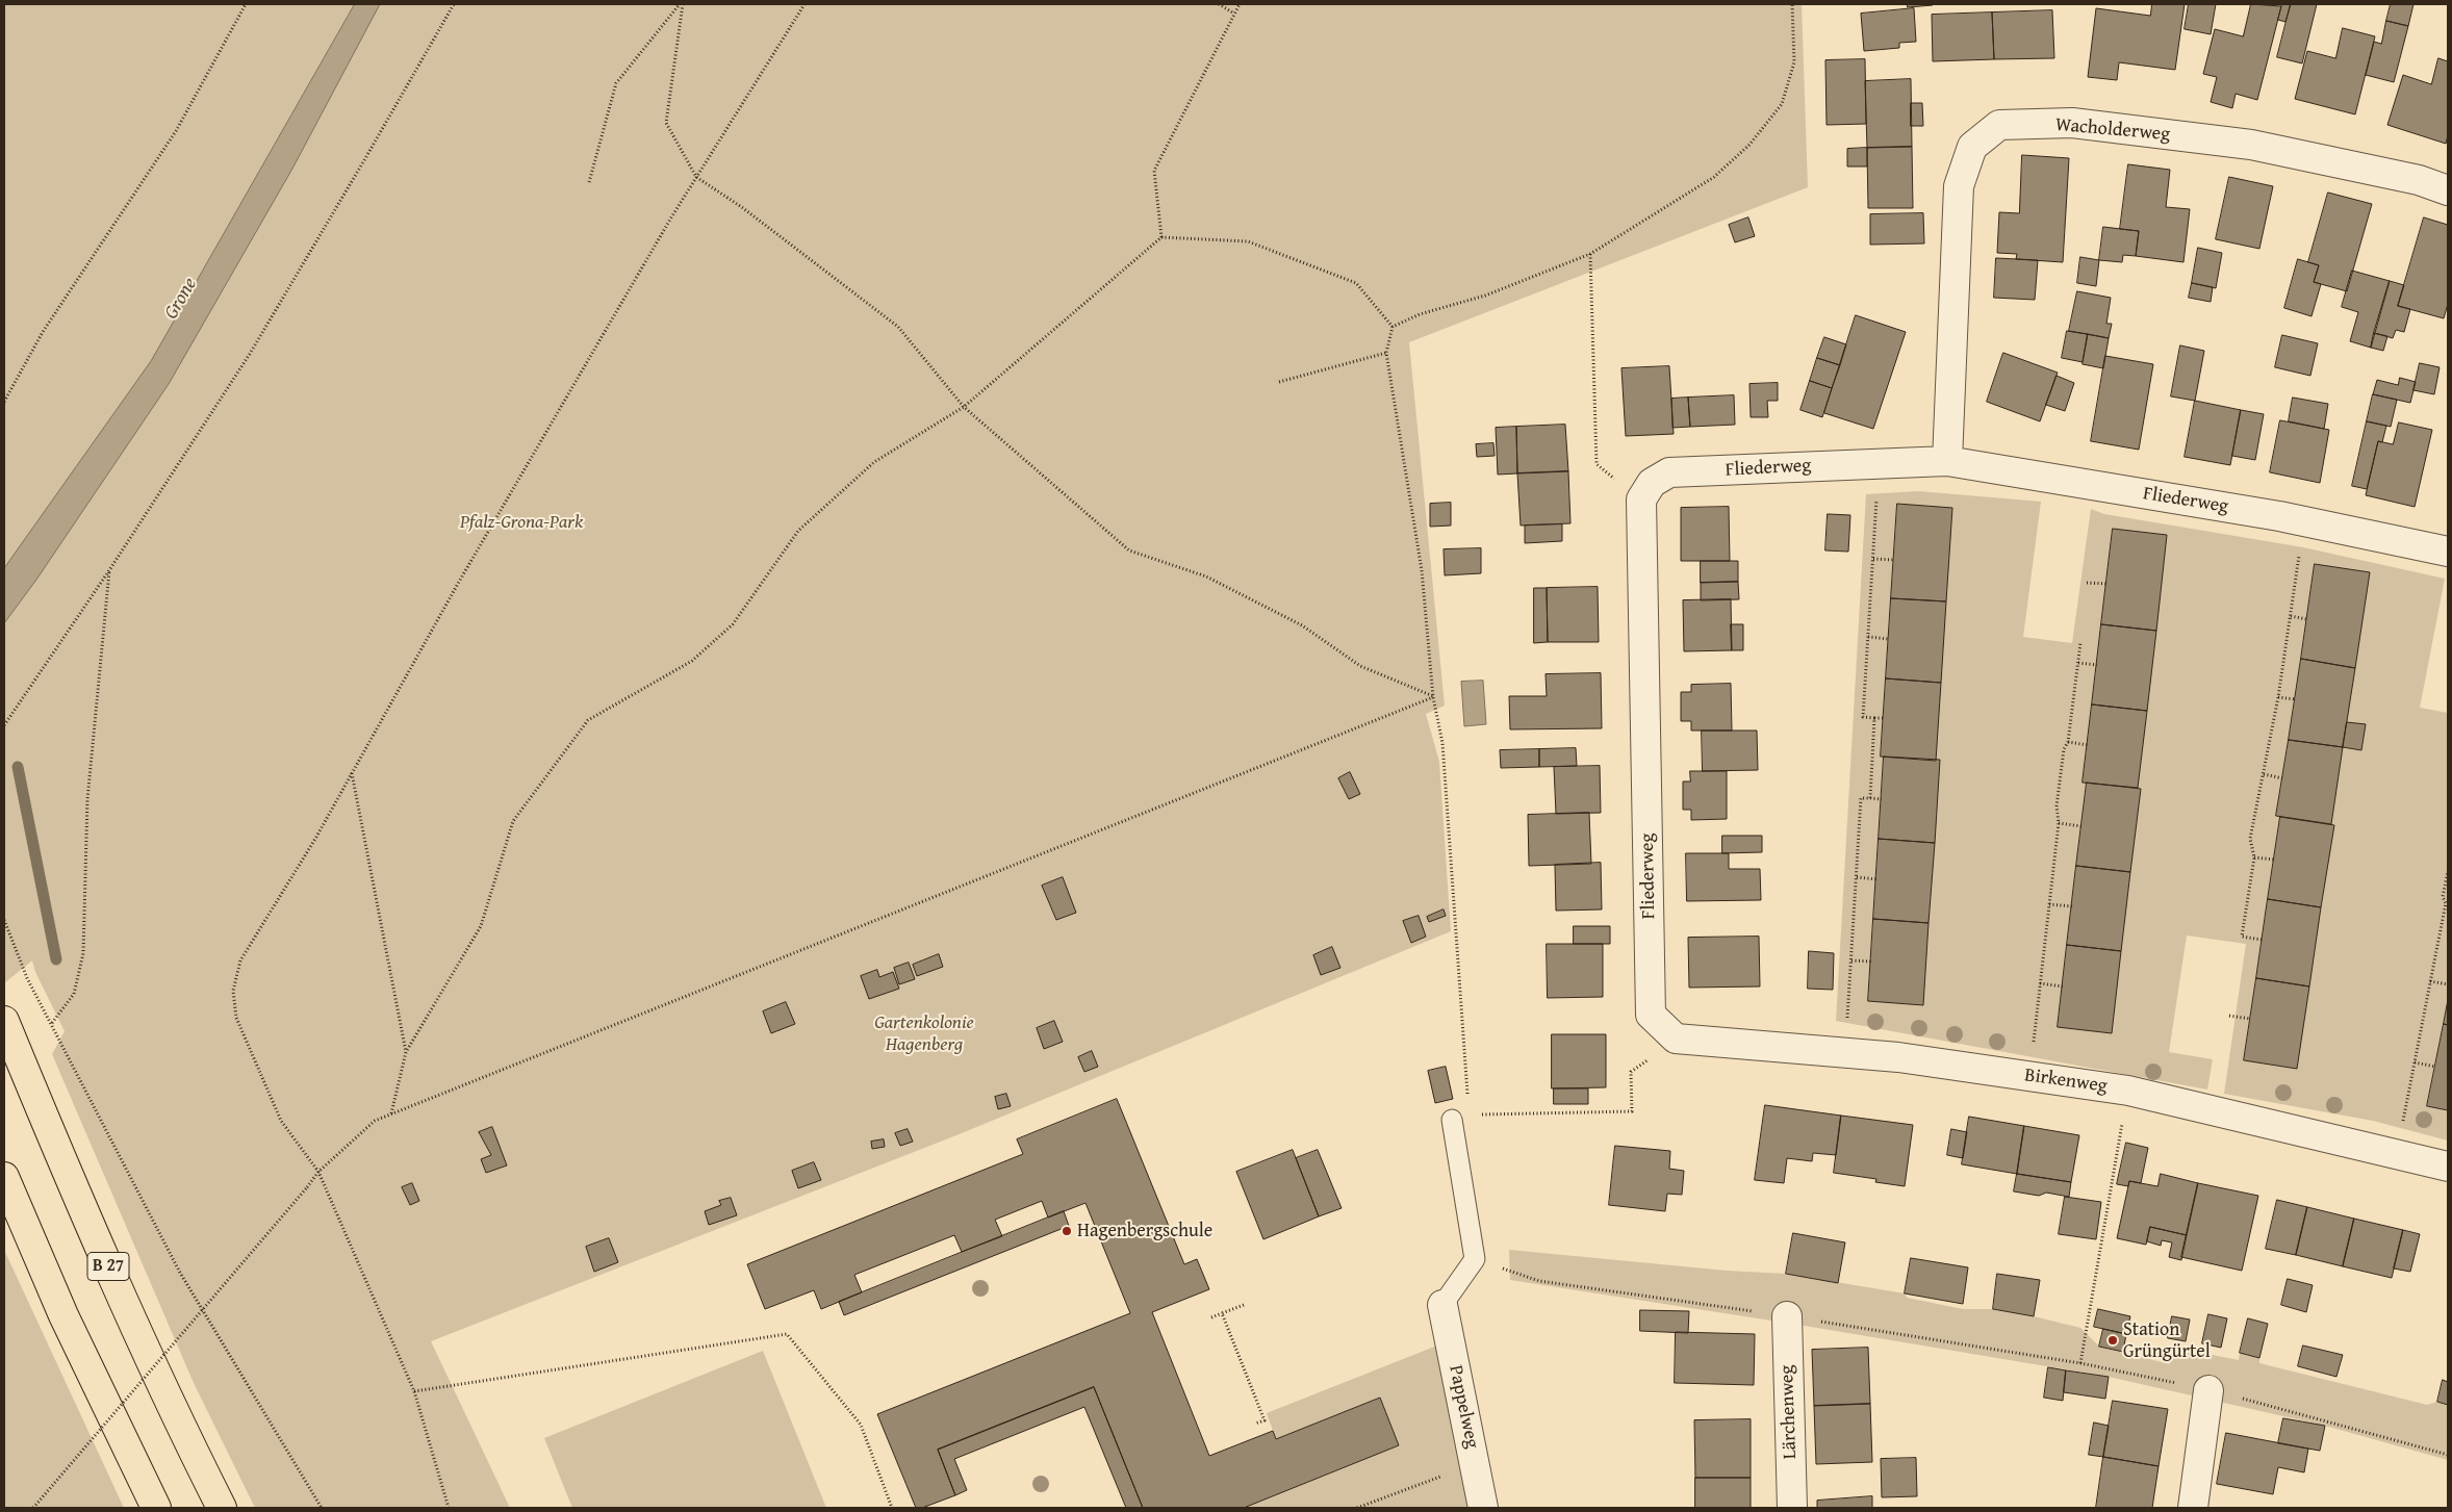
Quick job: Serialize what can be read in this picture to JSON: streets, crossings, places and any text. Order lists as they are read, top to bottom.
{
  "streets": {
    "highway": ["B 27"],
    "street": [
      "Wacholderweg",
      "Fliederweg",
      "Birkenweg",
      "Pappelweg",
      "Lärchenweg"
    ]
  },
  "crossings": [
    ["Wacholderweg", "Fliederweg"],
    ["Fliederweg", "Birkenweg"]
  ],
  "water": ["Grone"],
  "parks": ["Pfalz-Grona-Park", "Gartenkolonie Hagenberg"],
  "places": ["Hagenbergschule", "Station Grüngürtel"]
}
